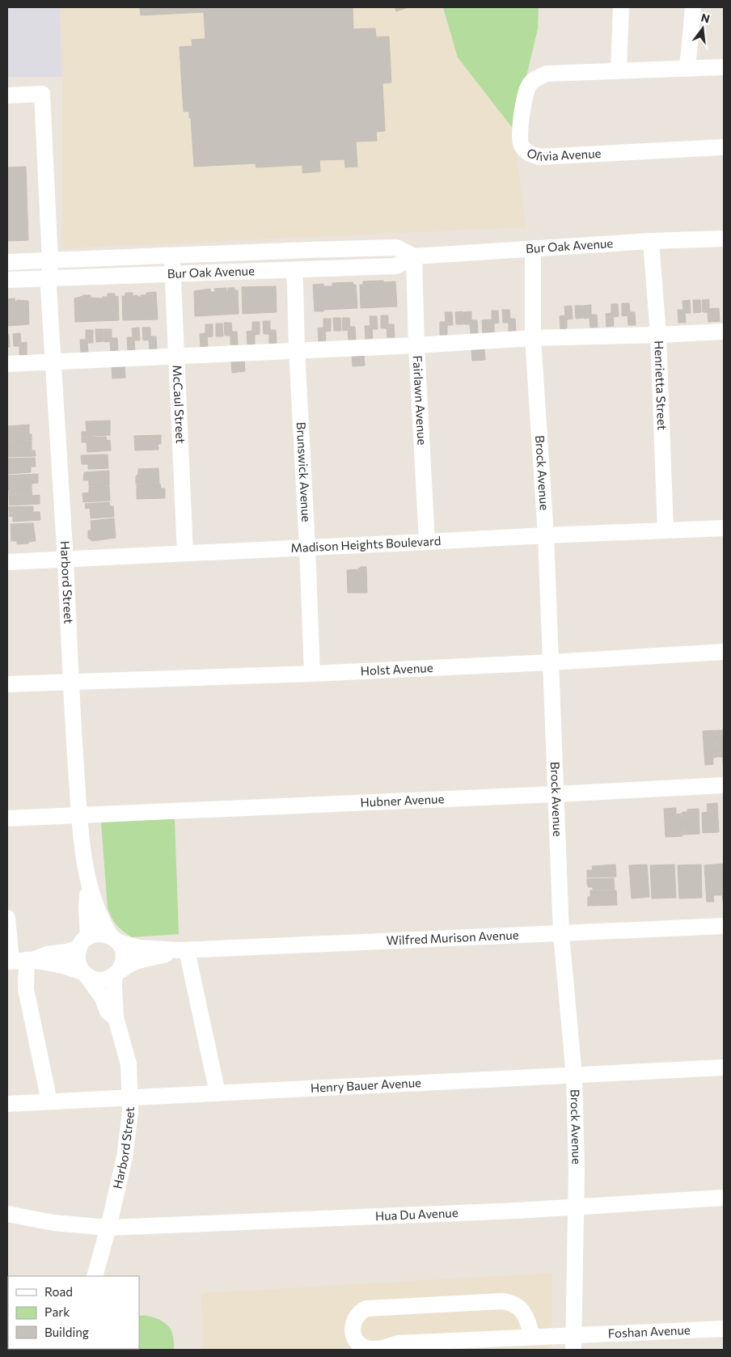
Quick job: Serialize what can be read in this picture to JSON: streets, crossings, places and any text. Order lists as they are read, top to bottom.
{
  "streets": {
    "street": [
      "Olivia Avenue",
      "Bur Oak Avenue",
      "Henrietta Street",
      "Fairlawn Avenue",
      "McCaul Street",
      "Brunswick Avenue",
      "Brock Avenue",
      "Madison Heights Boulevard",
      "Harbord Street",
      "Holst Avenue",
      "Hubner Avenue",
      "Wilfred Murison Avenue",
      "Henry Bauer Avenue",
      "Hua Du Avenue",
      "Foshan Avenue"
    ]
  },
  "crossings": [
    ["Bur Oak Avenue", "Henrietta Street"],
    ["Bur Oak Avenue", "Fairlawn Avenue"],
    ["Bur Oak Avenue", "McCaul Street"],
    ["Bur Oak Avenue", "Brunswick Avenue"],
    ["Bur Oak Avenue", "Brock Avenue"],
    ["Bur Oak Avenue", "Harbord Street"],
    ["Henrietta Street", "Madison Heights Boulevard"],
    ["Fairlawn Avenue", "Madison Heights Boulevard"],
    ["McCaul Street", "Madison Heights Boulevard"],
    ["Brunswick Avenue", "Madison Heights Boulevard"],
    ["Brunswick Avenue", "Holst Avenue"],
    ["Brock Avenue", "Madison Heights Boulevard"],
    ["Brock Avenue", "Holst Avenue"],
    ["Brock Avenue", "Hubner Avenue"],
    ["Brock Avenue", "Wilfred Murison Avenue"],
    ["Brock Avenue", "Henry Bauer Avenue"],
    ["Brock Avenue", "Hua Du Avenue"],
    ["Brock Avenue", "Foshan Avenue"],
    ["Madison Heights Boulevard", "Harbord Street"],
    ["Harbord Street", "Holst Avenue"],
    ["Harbord Street", "Hubner Avenue"],
    ["Harbord Street", "Wilfred Murison Avenue"],
    ["Harbord Street", "Henry Bauer Avenue"],
    ["Harbord Street", "Hua Du Avenue"]
  ],
  "legend": ["Road", "Park", "Building"],
  "north": "top"
}
